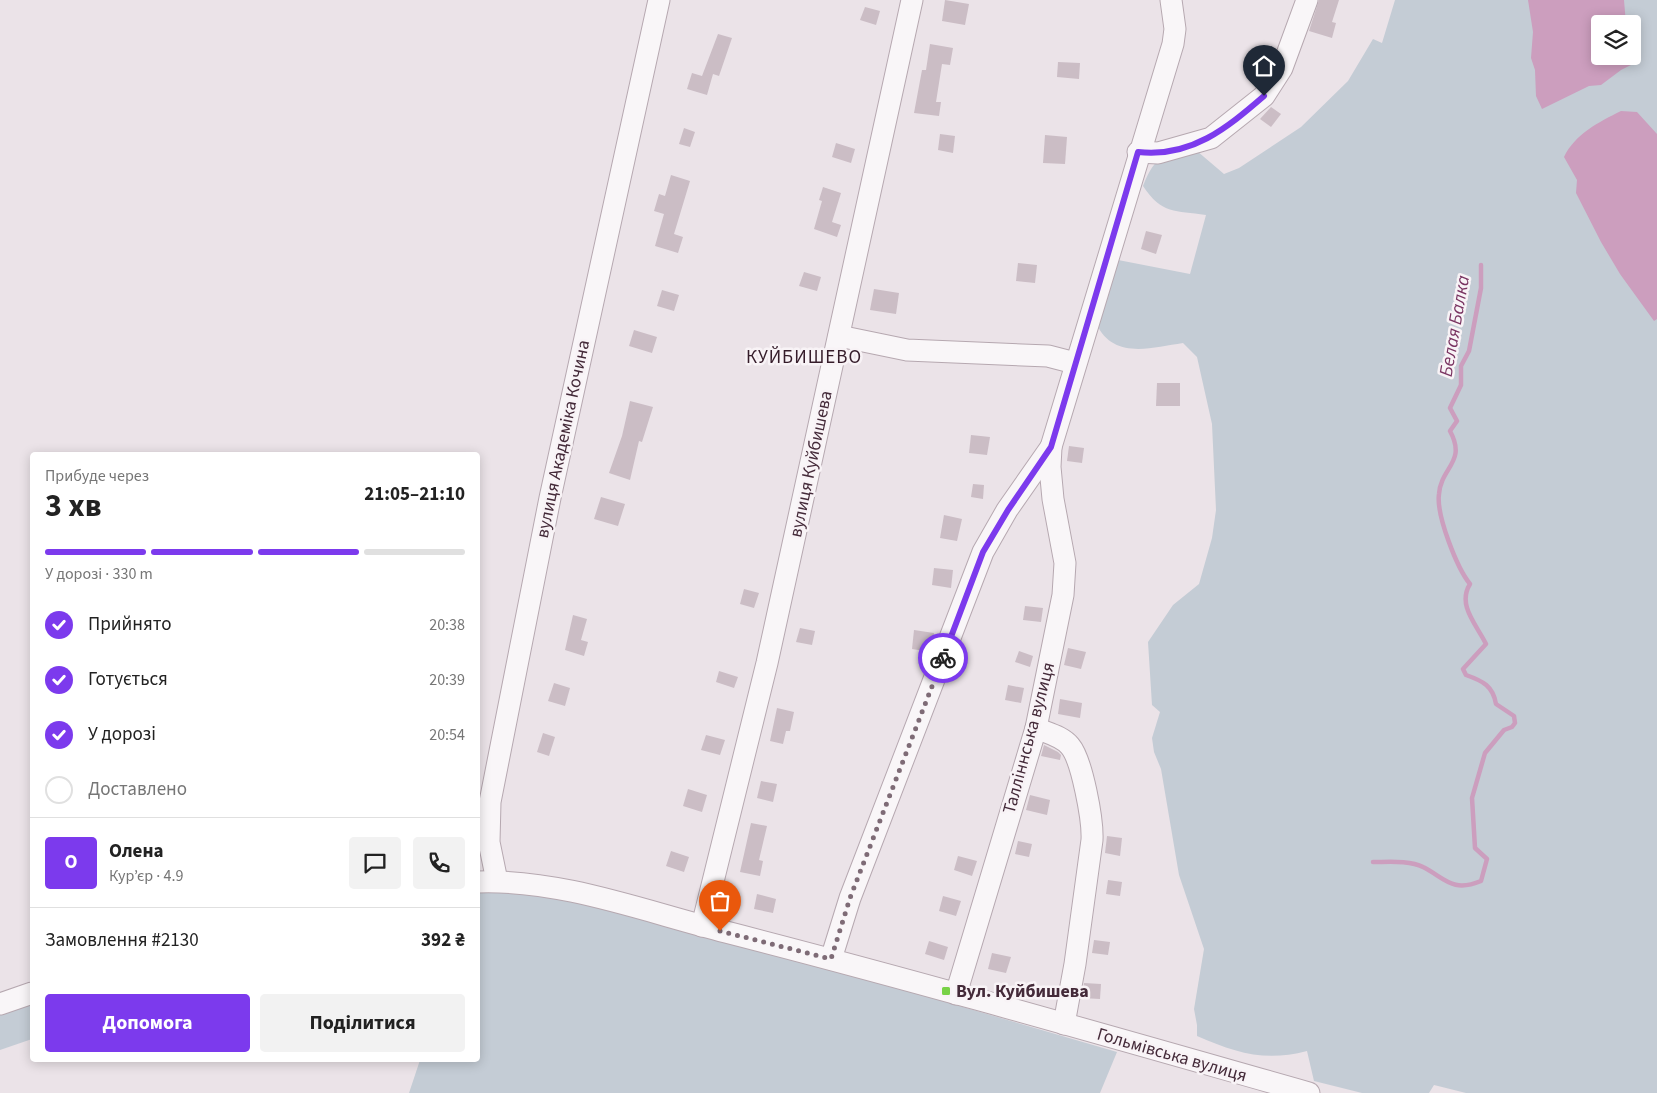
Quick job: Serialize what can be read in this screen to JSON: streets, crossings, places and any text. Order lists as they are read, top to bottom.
{
  "streets": {
    "street": [
      "вулиця Академіка Кочина",
      "вулиця Куйбишева",
      "Талліннська вулиця",
      "Гольмівська вулиця"
    ]
  },
  "crossings": [
    ["вулиця Академіка Кочина", "Гольмівська вулиця"],
    ["вулиця Куйбишева", "Гольмівська вулиця"],
    ["Талліннська вулиця", "Гольмівська вулиця"]
  ],
  "districts": ["КУЙБИШЕВО"],
  "water": ["Белая Балка"],
  "places": {
    "transit": ["Вул. Куйбишева"]
  },
  "page": {
    "heading": ["3 хв", "Прибуде через", "21:05–21:10"],
    "panel": [
      "Олена",
      "Кур’єр · 4.9",
      "Замовлення #2130",
      "392 ₴"
    ],
    "bar": "У дорозі · 330 m",
    "list": [
      ["Прийнято", "20:38"],
      ["Готується", "20:39"],
      ["У дорозі", "20:54"],
      "Доставлено"
    ],
    "round": "О",
    "buttons": ["Допомога", "Поділитися"]
  }
}
